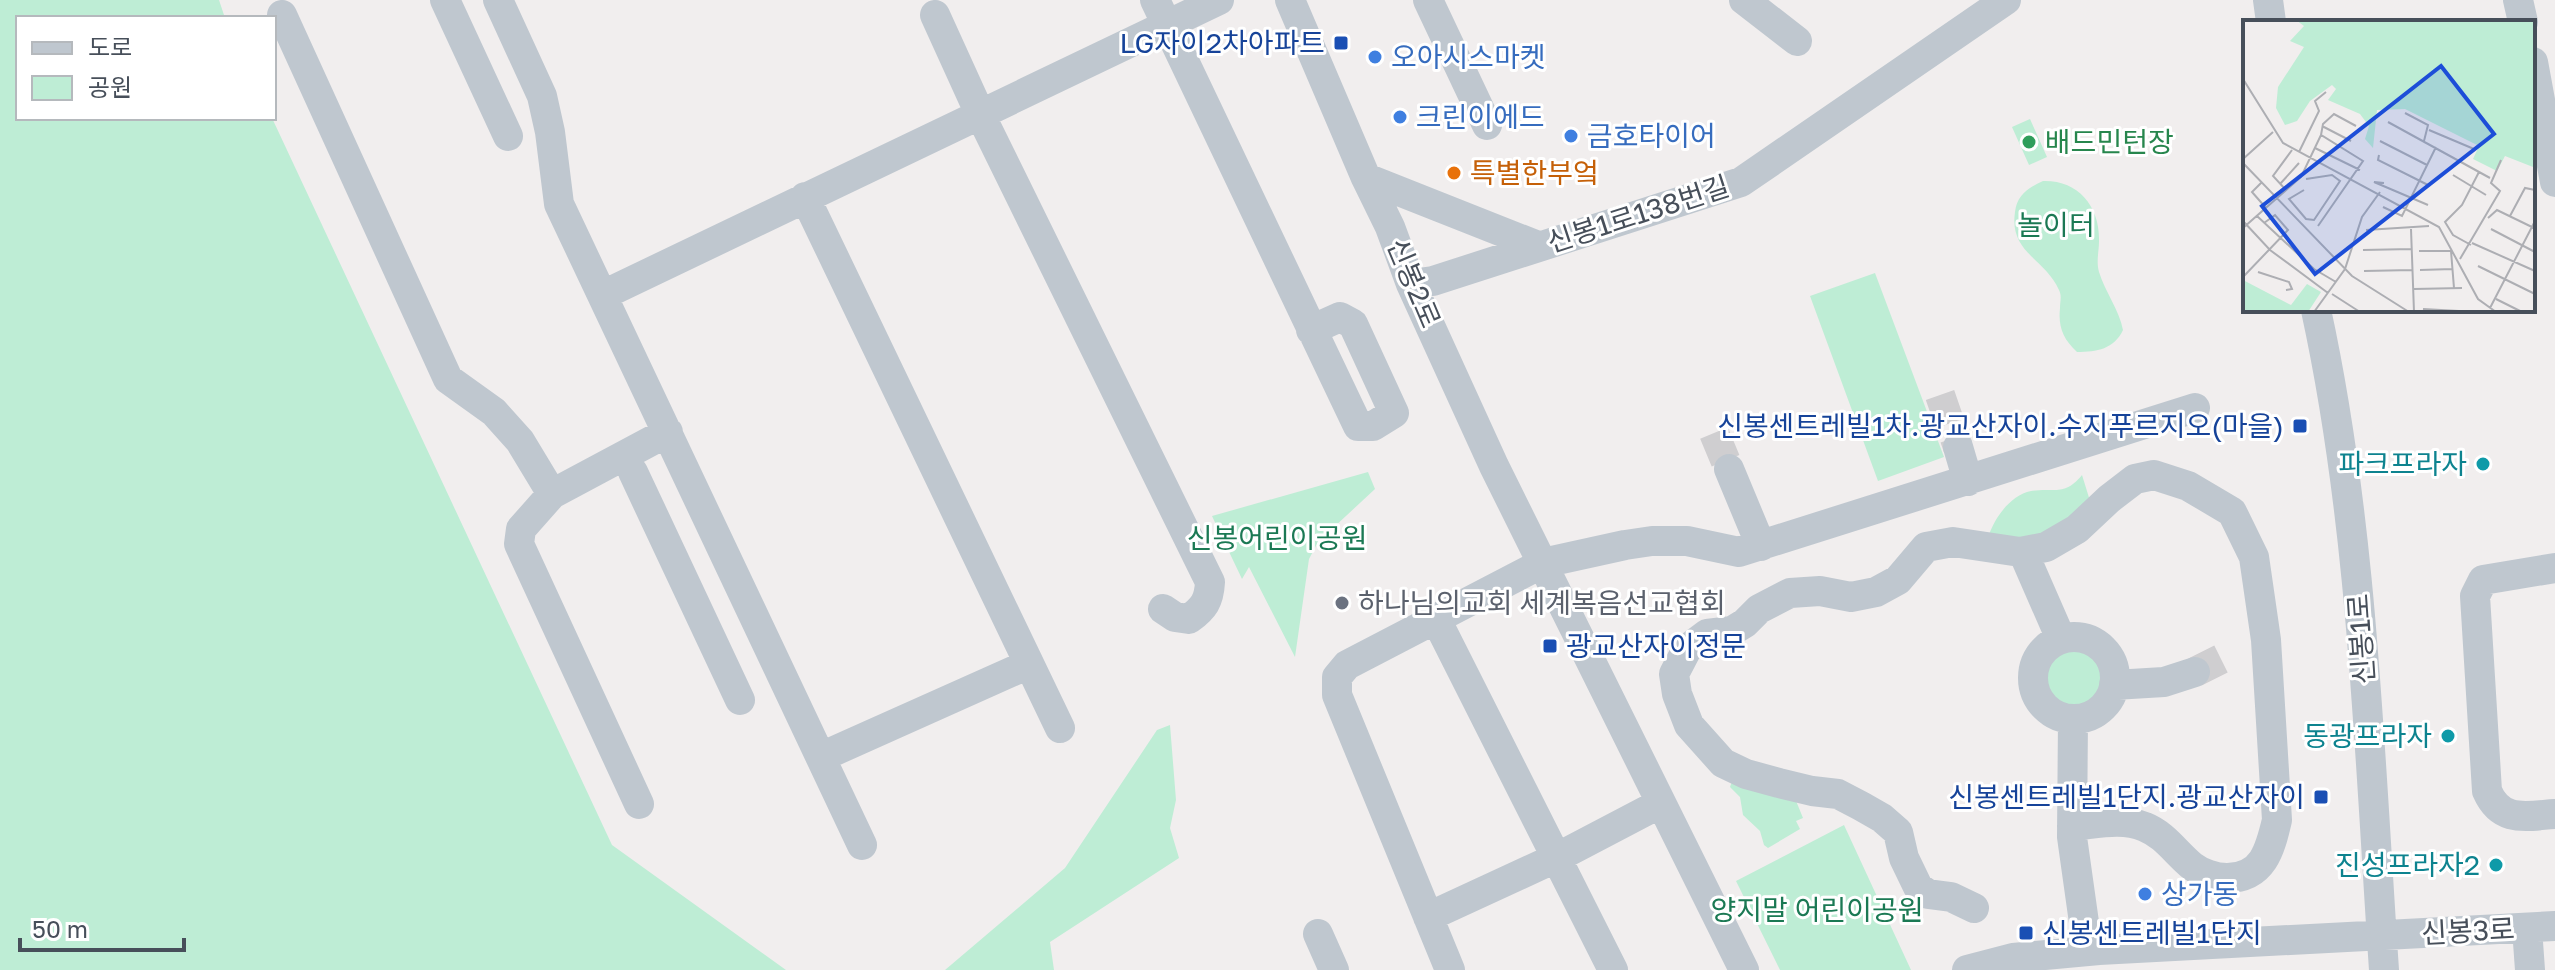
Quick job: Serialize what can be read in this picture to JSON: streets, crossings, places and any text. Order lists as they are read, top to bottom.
{
  "streets": {
    "street": [
      "신봉1로138번길",
      "신봉2로",
      "신봉1로",
      "신봉3로"
    ]
  },
  "crossings": [
    ["신봉1로138번길", "신봉2로"],
    ["신봉1로", "신봉3로"]
  ],
  "parks": ["놀이터", "신봉어린이공원", "양지말 어린이공원"],
  "places": {
    "transit": [
      "LG자이2차아파트",
      "신봉센트레빌1차.광교산자이.수지푸르지오(마을)",
      "광교산자이정문",
      "신봉센트레빌1단지.광교산자이",
      "신봉센트레빌1단지"
    ],
    "other": [
      "오아시스마켓",
      "크린이에드",
      "금호타이어",
      "배드민턴장",
      "특별한부엌",
      "파크프라자",
      "하나님의교회 세계복음선교협회",
      "동광프라자",
      "진성프라자2",
      "상가동"
    ]
  },
  "legend": ["도로", "공원"],
  "scale_bar": "50 m"
}
